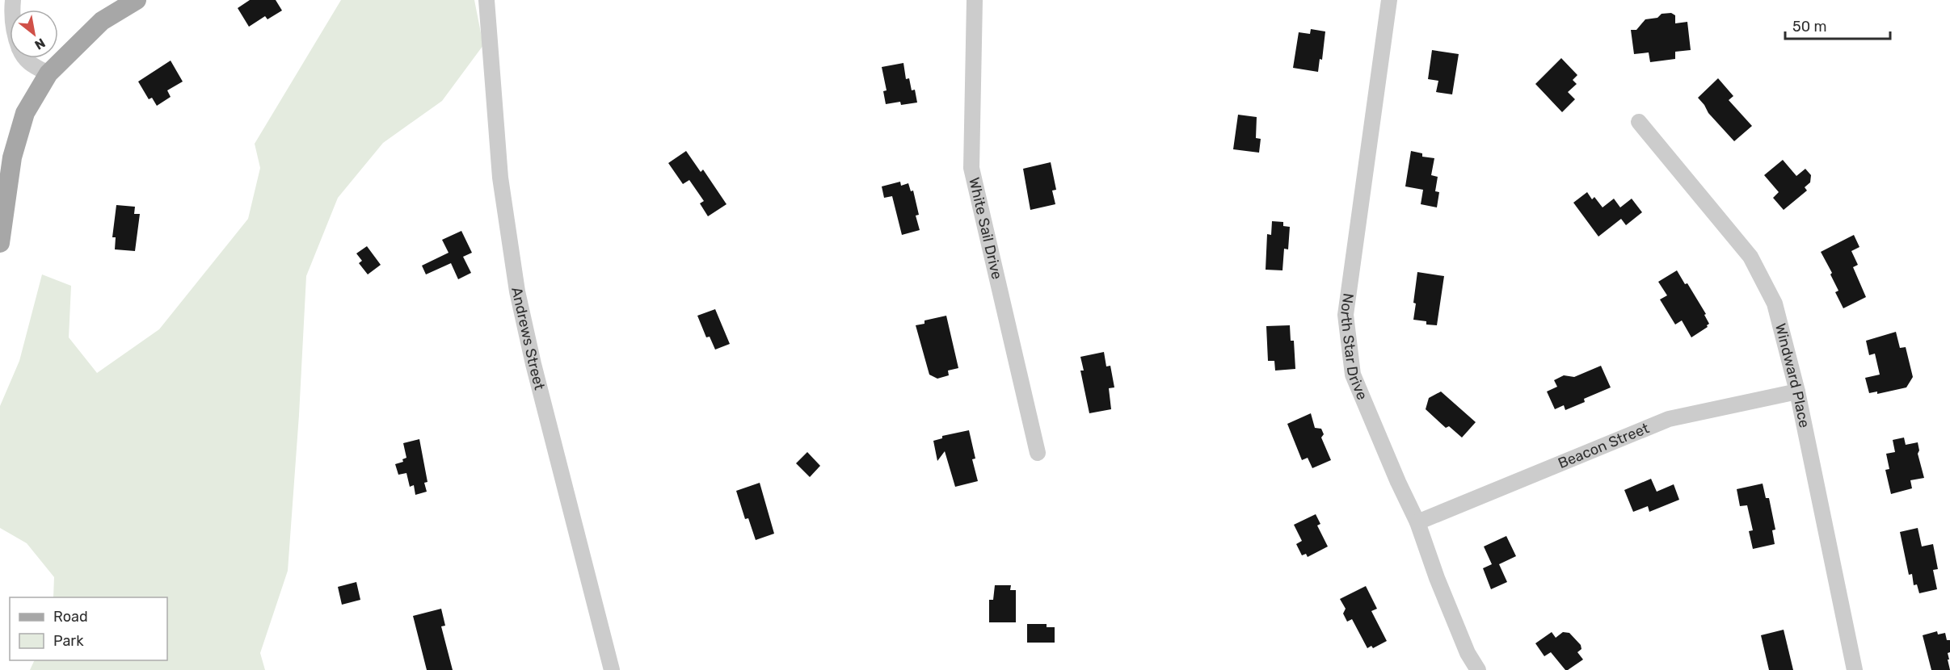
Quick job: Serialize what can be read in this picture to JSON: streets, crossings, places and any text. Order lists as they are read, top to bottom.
{
  "streets": {
    "street": [
      "White Sail Drive",
      "Andrews Street",
      "North Star Drive",
      "Windward Place",
      "Beacon Street"
    ]
  },
  "crossings": [
    ["North Star Drive", "Beacon Street"],
    ["Windward Place", "Beacon Street"]
  ],
  "legend": ["Road", "Park"],
  "scale_bar": "50 m",
  "north": "bottom right"
}
